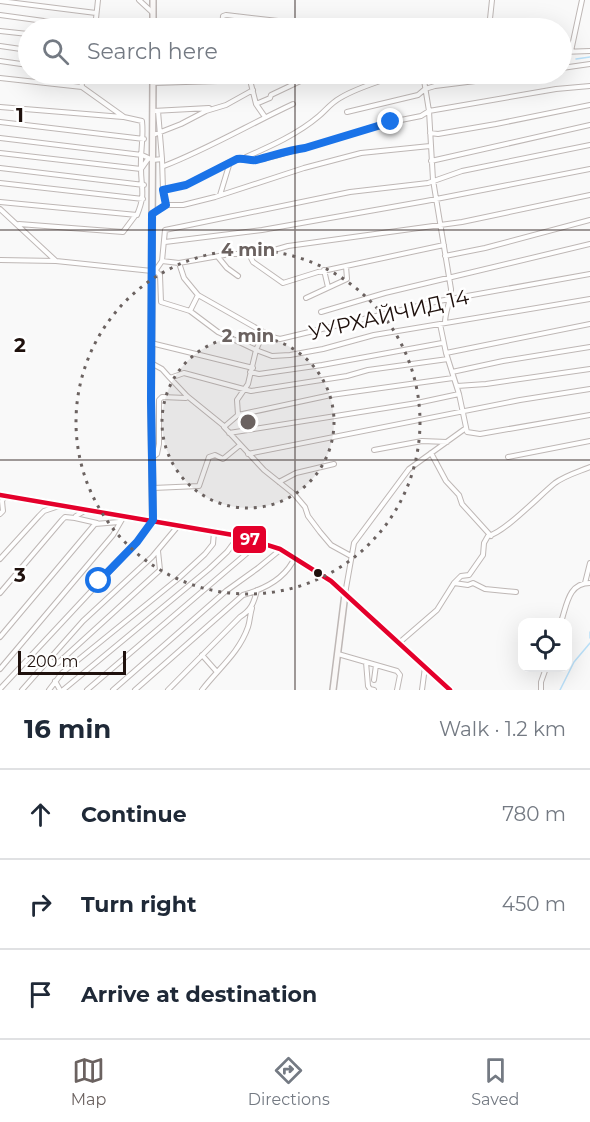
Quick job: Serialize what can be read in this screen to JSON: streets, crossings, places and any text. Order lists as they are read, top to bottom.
{
  "streets": {
    "street": ["УУРХАЙЧИД 14"]
  },
  "lines": ["transit line 97"],
  "scale_bar": "200 m",
  "page": {
    "search": "Search here",
    "scale": "200 m",
    "heading": ["16 min", "Walk · 1.2 km"],
    "list": [
      ["Continue", "780 m"],
      ["Turn right", "450 m"],
      "Arrive at destination"
    ],
    "nav": ["Map", "Directions", "Saved"]
  },
  "grid": {
    "rows": ["1", "2", "3"]
  },
  "rings": ["4 min", "2 min"]
}
